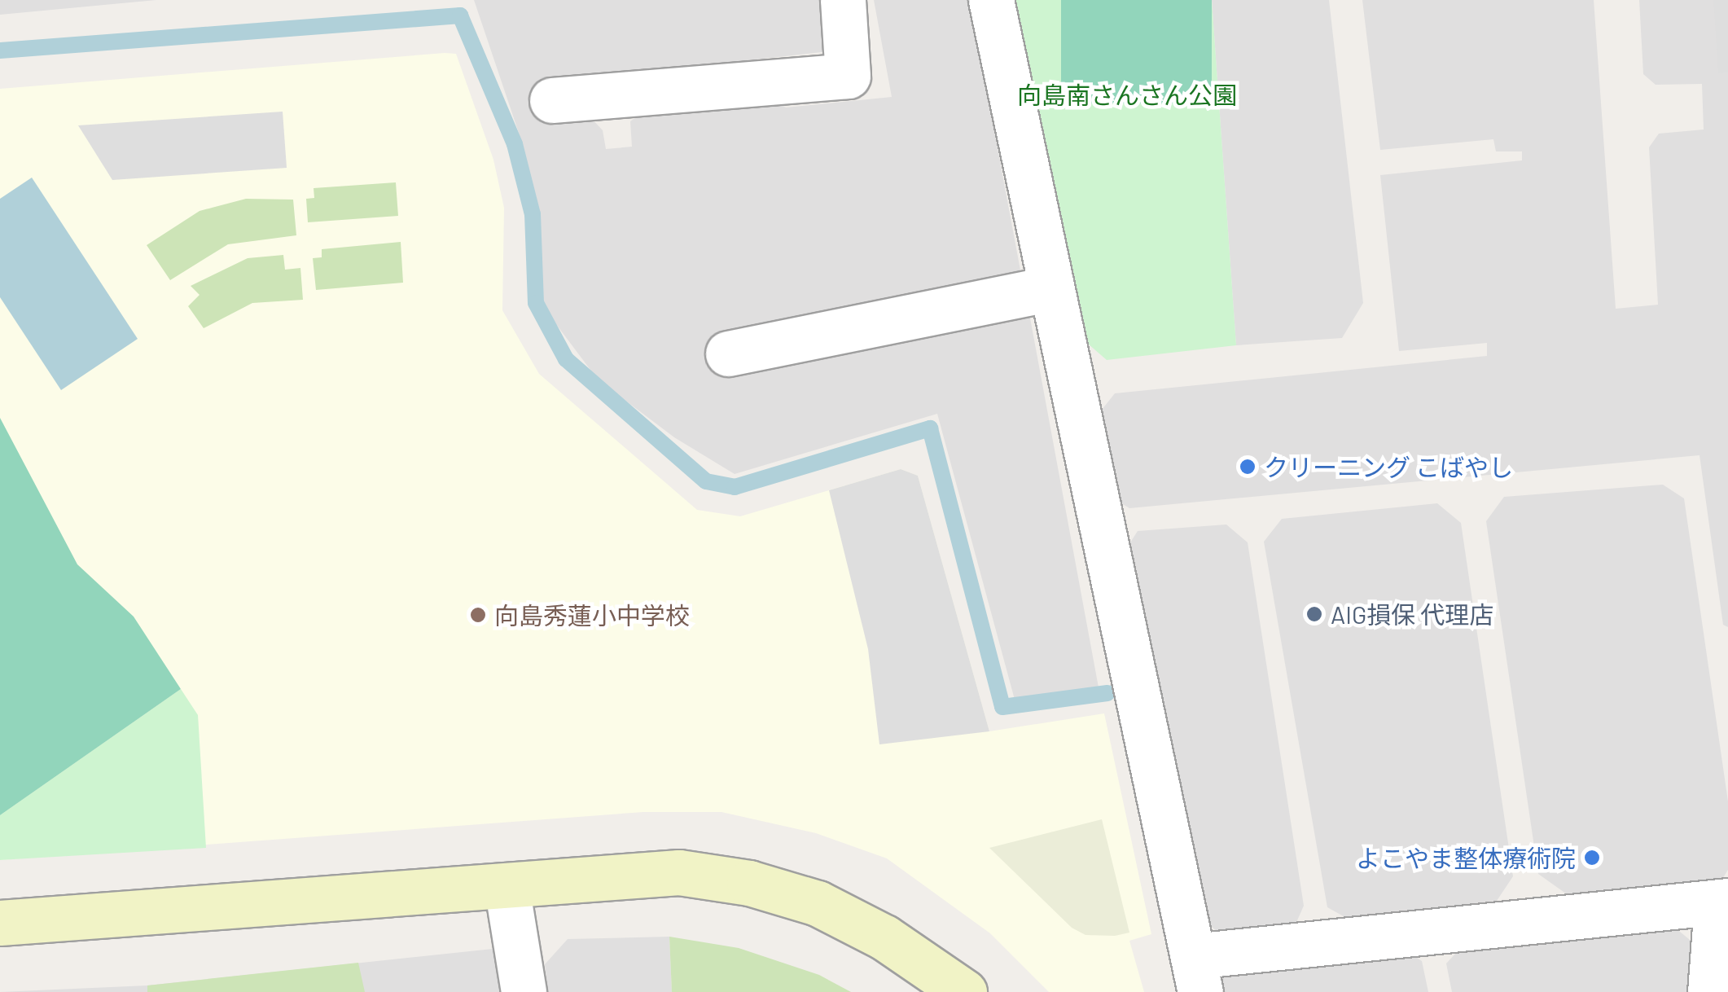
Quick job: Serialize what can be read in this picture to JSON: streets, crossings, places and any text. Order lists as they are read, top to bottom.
{
  "parks": ["向島南さんさん公園"],
  "places": [
    "クリーニング こばやし",
    "AIG損保 代理店",
    "向島秀蓮小中学校",
    "よこやま整体療術院"
  ]
}
